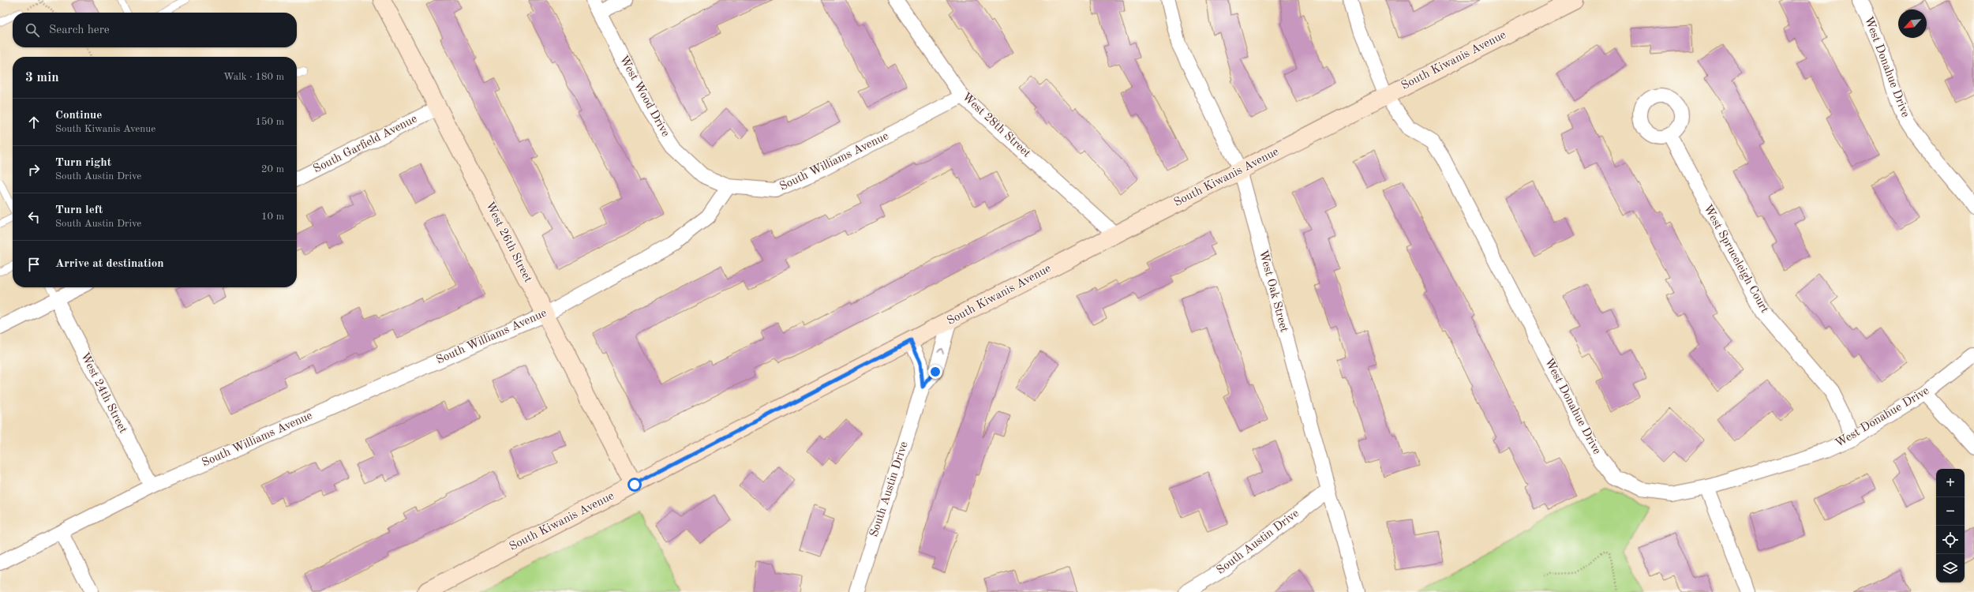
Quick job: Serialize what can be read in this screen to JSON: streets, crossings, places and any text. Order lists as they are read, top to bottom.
{
  "streets": {
    "main road": ["South Kiwanis Avenue", "West 26th Street"],
    "street": [
      "West Donahue Drive",
      "West Wood Drive",
      "West 28th Street",
      "South Garfield Avenue",
      "South Williams Avenue",
      "West Spruceleigh Court",
      "West Oak Street",
      "West 24th Street",
      "South Austin Drive"
    ]
  },
  "crossings": [
    ["South Kiwanis Avenue", "West Donahue Drive"],
    ["South Kiwanis Avenue", "West 28th Street"],
    ["South Kiwanis Avenue", "West 26th Street"],
    ["South Kiwanis Avenue", "West Oak Street"],
    ["South Kiwanis Avenue", "South Austin Drive"],
    ["West Donahue Drive", "West Spruceleigh Court"],
    ["West Wood Drive", "South Williams Avenue"],
    ["West 28th Street", "South Williams Avenue"],
    ["South Garfield Avenue", "West 26th Street"],
    ["South Williams Avenue", "West 26th Street"],
    ["South Williams Avenue", "West 24th Street"],
    ["West Oak Street", "South Austin Drive"]
  ],
  "north": "bottom left",
  "page": {
    "search": "Search here",
    "heading": ["3 min", "Walk · 180 m"],
    "list": [
      ["Continue", "South Kiwanis Avenue", "150 m"],
      ["Turn right", "South Austin Drive", "20 m"],
      ["Turn left", "South Austin Drive", "10 m"],
      "Arrive at destination"
    ],
    "map_buttons": ["+", "−"]
  }
}
